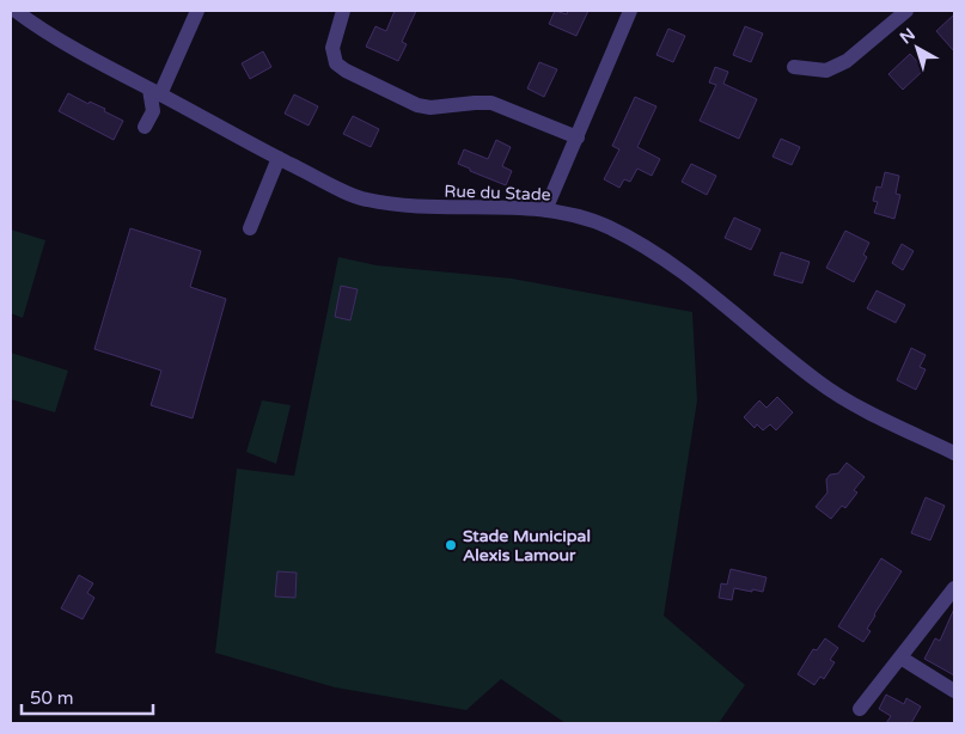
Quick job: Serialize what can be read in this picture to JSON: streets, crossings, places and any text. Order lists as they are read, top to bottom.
{
  "streets": {
    "street": ["Rue du Stade"]
  },
  "places": ["Stade Municipal Alexis Lamour"],
  "scale_bar": "50 m",
  "north": "top left"
}
